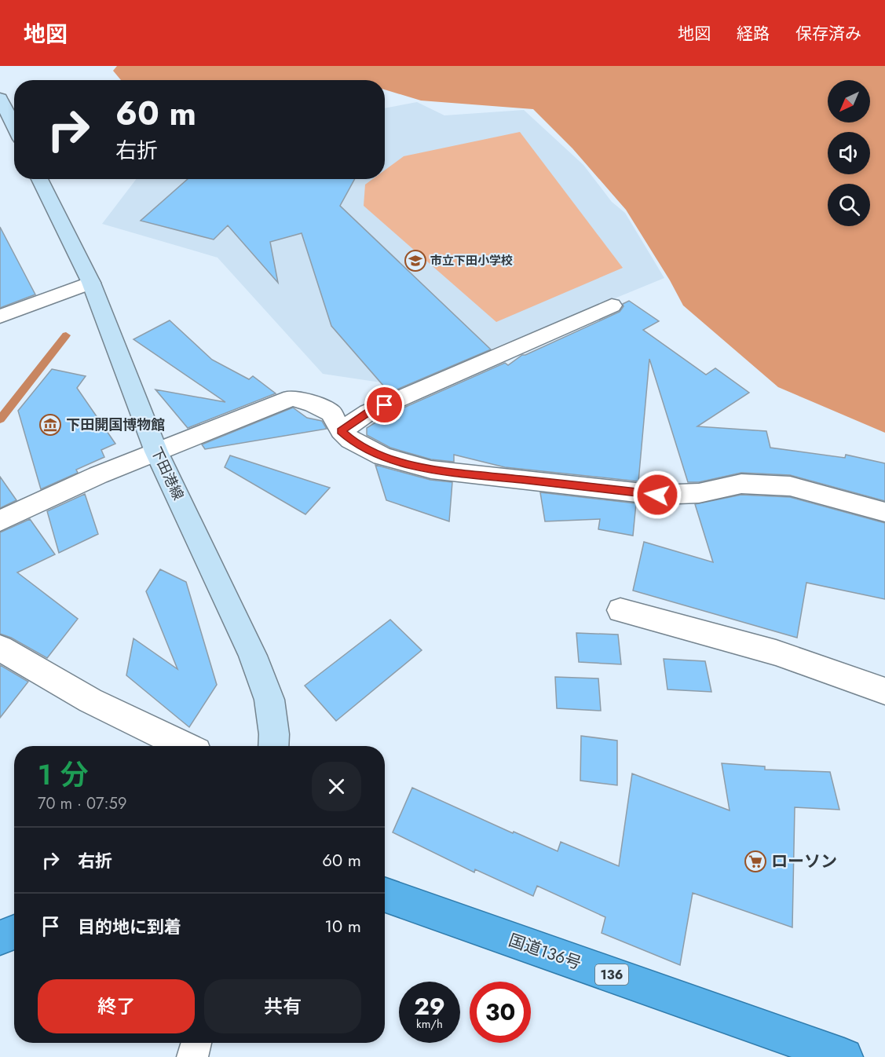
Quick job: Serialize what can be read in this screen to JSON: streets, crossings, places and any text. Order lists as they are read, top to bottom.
{
  "streets": {
    "highway": ["国道136号", "136"],
    "main road": ["下田港線"]
  },
  "places": {
    "school or university": ["市立下田小学校"],
    "museum": ["下田開国博物館"],
    "supermarket": ["ローソン"]
  },
  "north": "bottom left",
  "page": {
    "header": "地図",
    "nav": ["地図", "経路", "保存済み"],
    "turn": ["60 m", "右折"],
    "heading": ["1 分", "70 m · 07:59"],
    "list": [
      {
        "name": "右折",
        "value": "60 m"
      },
      {
        "name": "目的地に到着",
        "value": "10 m"
      }
    ],
    "buttons": ["終了", "共有"],
    "speed": "29 km/h",
    "limit": "30"
  }
}
